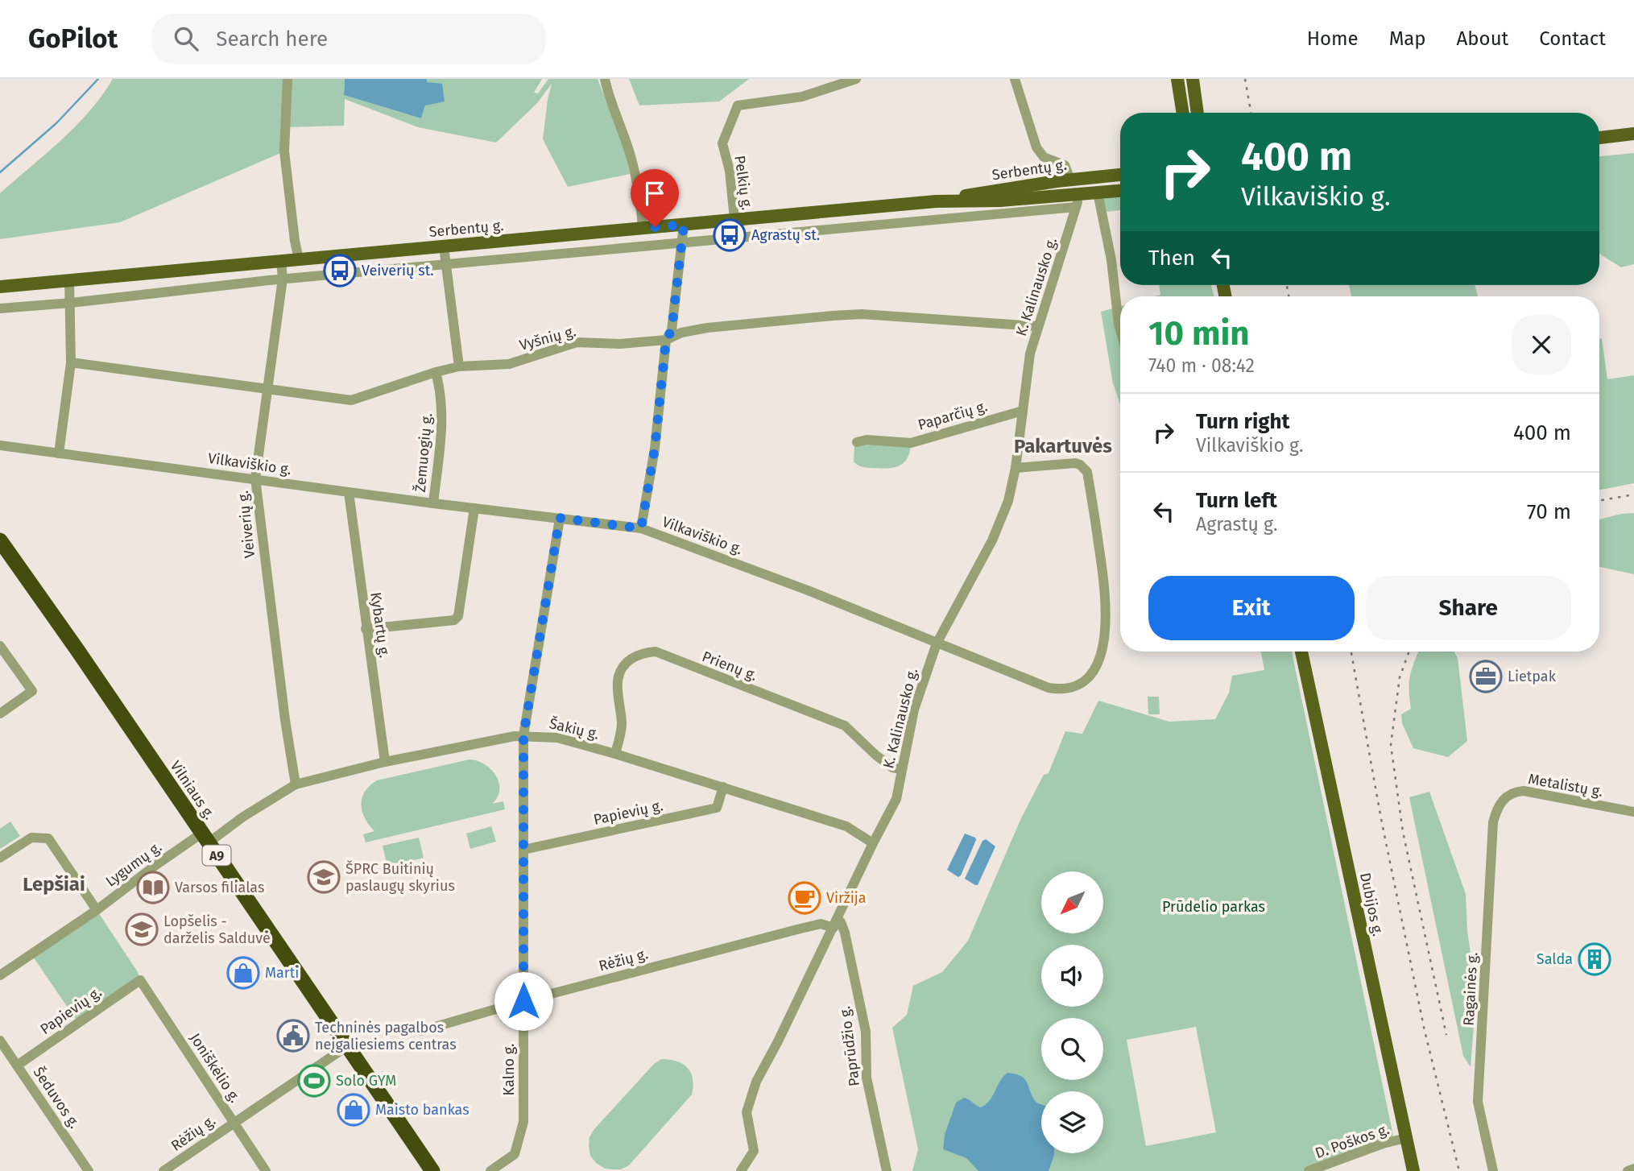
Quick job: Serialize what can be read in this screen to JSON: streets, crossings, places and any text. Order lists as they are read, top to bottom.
{
  "streets": {
    "highway": ["Vilniaus g.", "A9"],
    "main road": ["Serbentų g.", "Dubijos g."],
    "street": [
      "Pelkių g.",
      "K. Kalinausko g.",
      "Vyšnių g.",
      "Paparčių g.",
      "Žemuogių g.",
      "Vilkaviškio g.",
      "Veiverių g.",
      "Kybartų g.",
      "Prienų g.",
      "Šakių g.",
      "Metalistų g.",
      "Papievių g.",
      "Lygumų g.",
      "Rėžių g.",
      "Ragainės g.",
      "Paprūdžio g.",
      "Joniškėlio g.",
      "Kalno g.",
      "Šeduvos g.",
      "D. Poškos g."
    ]
  },
  "crossings": [
    ["Serbentų g.", "Pelkių g."],
    ["Serbentų g.", "K. Kalinausko g."],
    ["Serbentų g.", "Veiverių g."],
    ["K. Kalinausko g.", "Vyšnių g."],
    ["K. Kalinausko g.", "Paparčių g."],
    ["K. Kalinausko g.", "Vilkaviškio g."],
    ["K. Kalinausko g.", "Prienų g."],
    ["K. Kalinausko g.", "Šakių g."],
    ["K. Kalinausko g.", "Rėžių g."],
    ["K. Kalinausko g.", "Paprūdžio g."],
    ["Vyšnių g.", "Žemuogių g."],
    ["Vyšnių g.", "Veiverių g."],
    ["Žemuogių g.", "Vilkaviškio g."],
    ["Vilkaviškio g.", "Veiverių g."],
    ["Vilkaviškio g.", "Kybartų g."],
    ["Vilkaviškio g.", "Kalno g."],
    ["Veiverių g.", "Šakių g."],
    ["Kybartų g.", "Šakių g."],
    ["Prienų g.", "Šakių g."],
    ["Šakių g.", "Vilniaus g."],
    ["Šakių g.", "Papievių g."],
    ["Šakių g.", "Lygumų g."],
    ["Šakių g.", "Kalno g."],
    ["Metalistų g.", "Ragainės g."],
    ["Vilniaus g.", "Lygumų g."],
    ["Vilniaus g.", "Rėžių g."],
    ["Papievių g.", "Joniškėlio g."],
    ["Papievių g.", "Kalno g."],
    ["Papievių g.", "Šeduvos g."],
    ["Dubijos g.", "D. Poškos g."],
    ["Rėžių g.", "Paprūdžio g."],
    ["Rėžių g.", "Joniškėlio g."],
    ["Rėžių g.", "Kalno g."]
  ],
  "districts": ["Pakartuvės", "Lepšiai"],
  "parks": ["Prūdelio parkas"],
  "places": {
    "bus stop": ["Agrastų st.", "Veiverių st."],
    "office": ["Lietpak"],
    "school or university": ["ŠPRC Buitinių paslaugų skyrius", "Lopšelis - darželis Salduvė"],
    "library": ["Varsos filialas"],
    "cafe": ["Viržija"],
    "building": ["Salda"],
    "shop": ["Marti", "Maisto bankas"],
    "public building": ["Techninės pagalbos neįgaliesiems centras"],
    "sports": ["Solo GYM"]
  },
  "north": "bottom left",
  "page": {
    "header": "GoPilot",
    "search": "Search here",
    "nav": [
      "Home",
      "Map",
      "About",
      "Contact"
    ],
    "turn": ["400 m", "Vilkaviškio g."],
    "then": "Then",
    "heading": ["10 min", "740 m · 08:42"],
    "list": [
      {
        "name": "Turn right",
        "note": "Vilkaviškio g.",
        "value": "400 m"
      },
      {
        "name": "Turn left",
        "note": "Agrastų g.",
        "value": "70 m"
      }
    ],
    "buttons": ["Exit", "Share"]
  }
}
